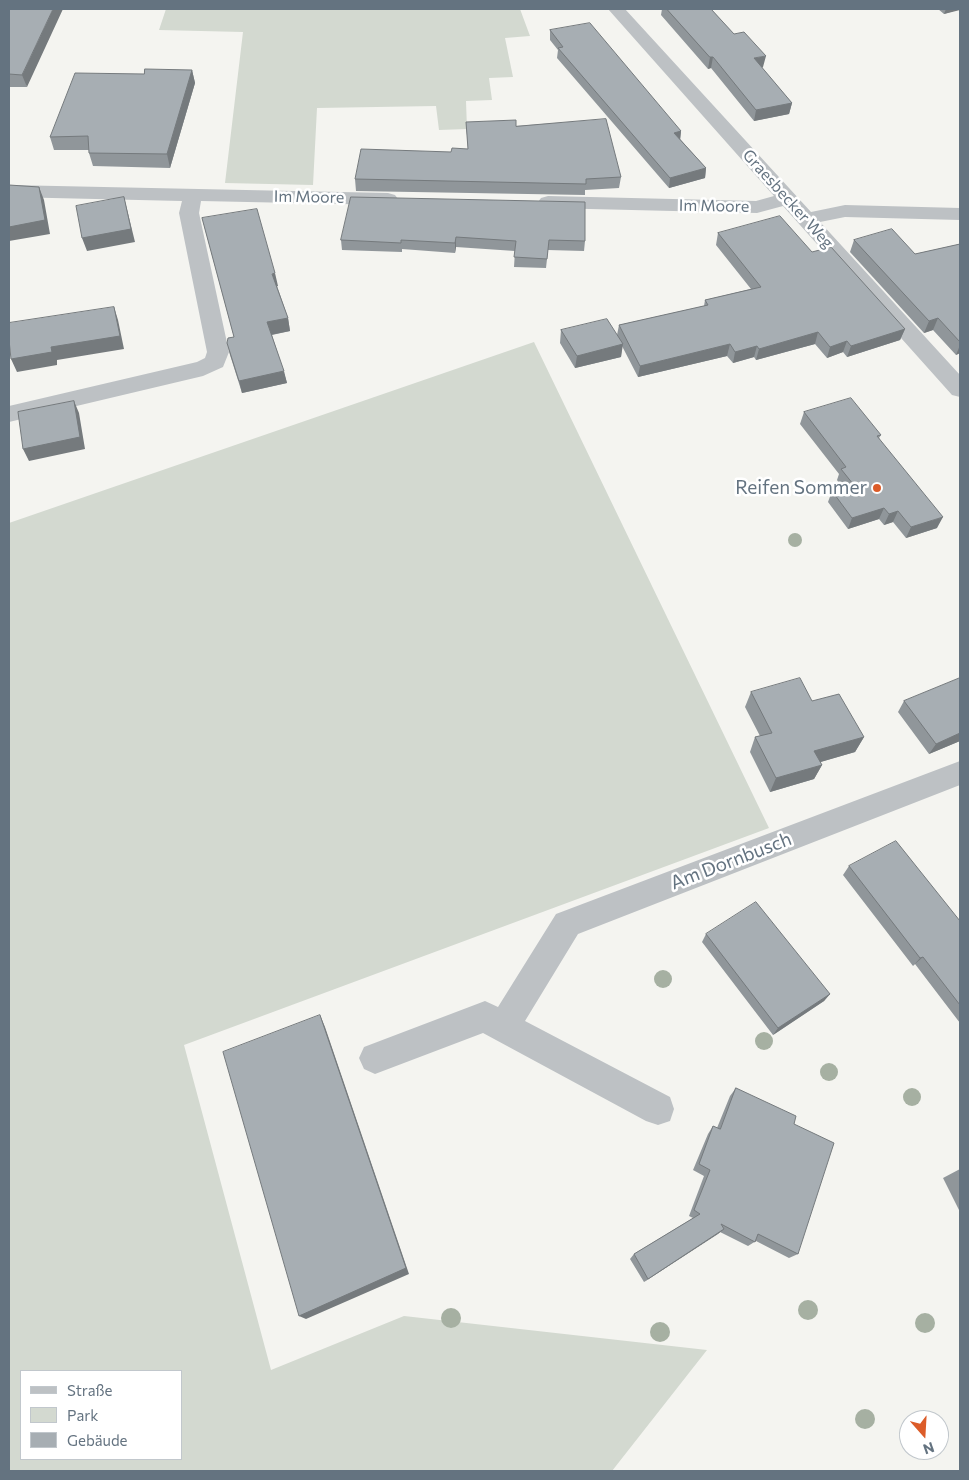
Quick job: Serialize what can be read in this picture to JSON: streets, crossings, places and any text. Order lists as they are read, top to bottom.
{
  "streets": {
    "street": ["Im Moore", "Graesbecker Weg", "Am Dornbusch"]
  },
  "crossings": [
    ["Im Moore", "Graesbecker Weg"]
  ],
  "places": ["Reifen Sommer"],
  "legend": ["Straße", "Park", "Gebäude"],
  "north": "bottom"
}
